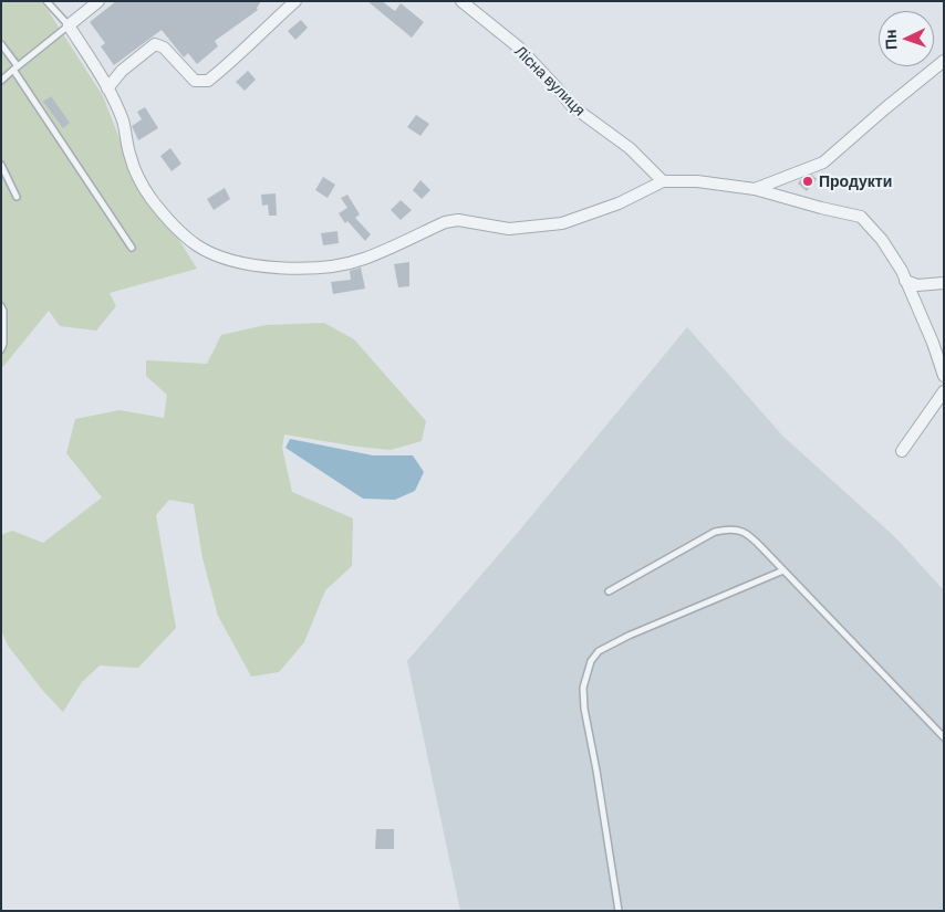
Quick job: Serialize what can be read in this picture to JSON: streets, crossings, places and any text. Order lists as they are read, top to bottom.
{
  "streets": {
    "street": ["Лісна вулиця"]
  },
  "places": ["Продукти"],
  "north": "left"
}
